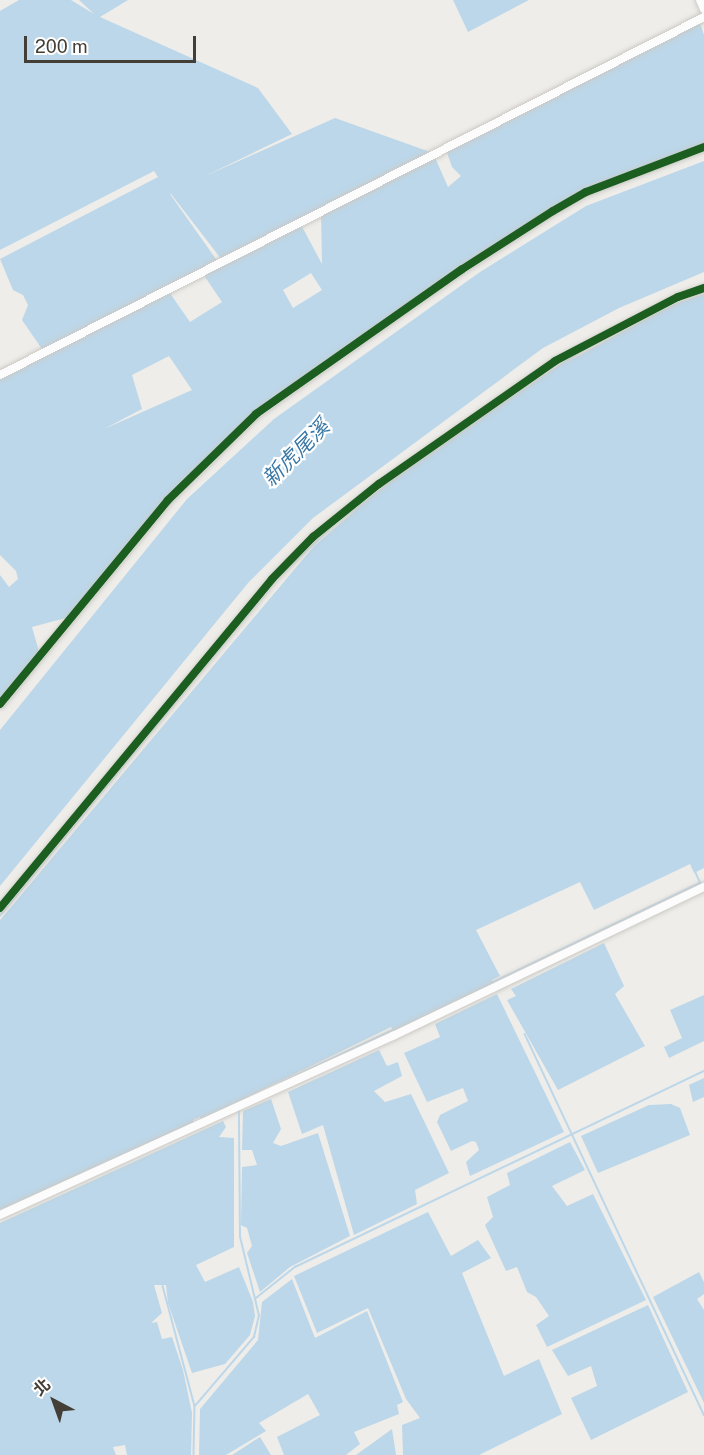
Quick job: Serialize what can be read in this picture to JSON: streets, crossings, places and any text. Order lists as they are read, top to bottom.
{
  "water": ["新虎尾溪"],
  "scale_bar": "200 m",
  "north": "top left"
}
